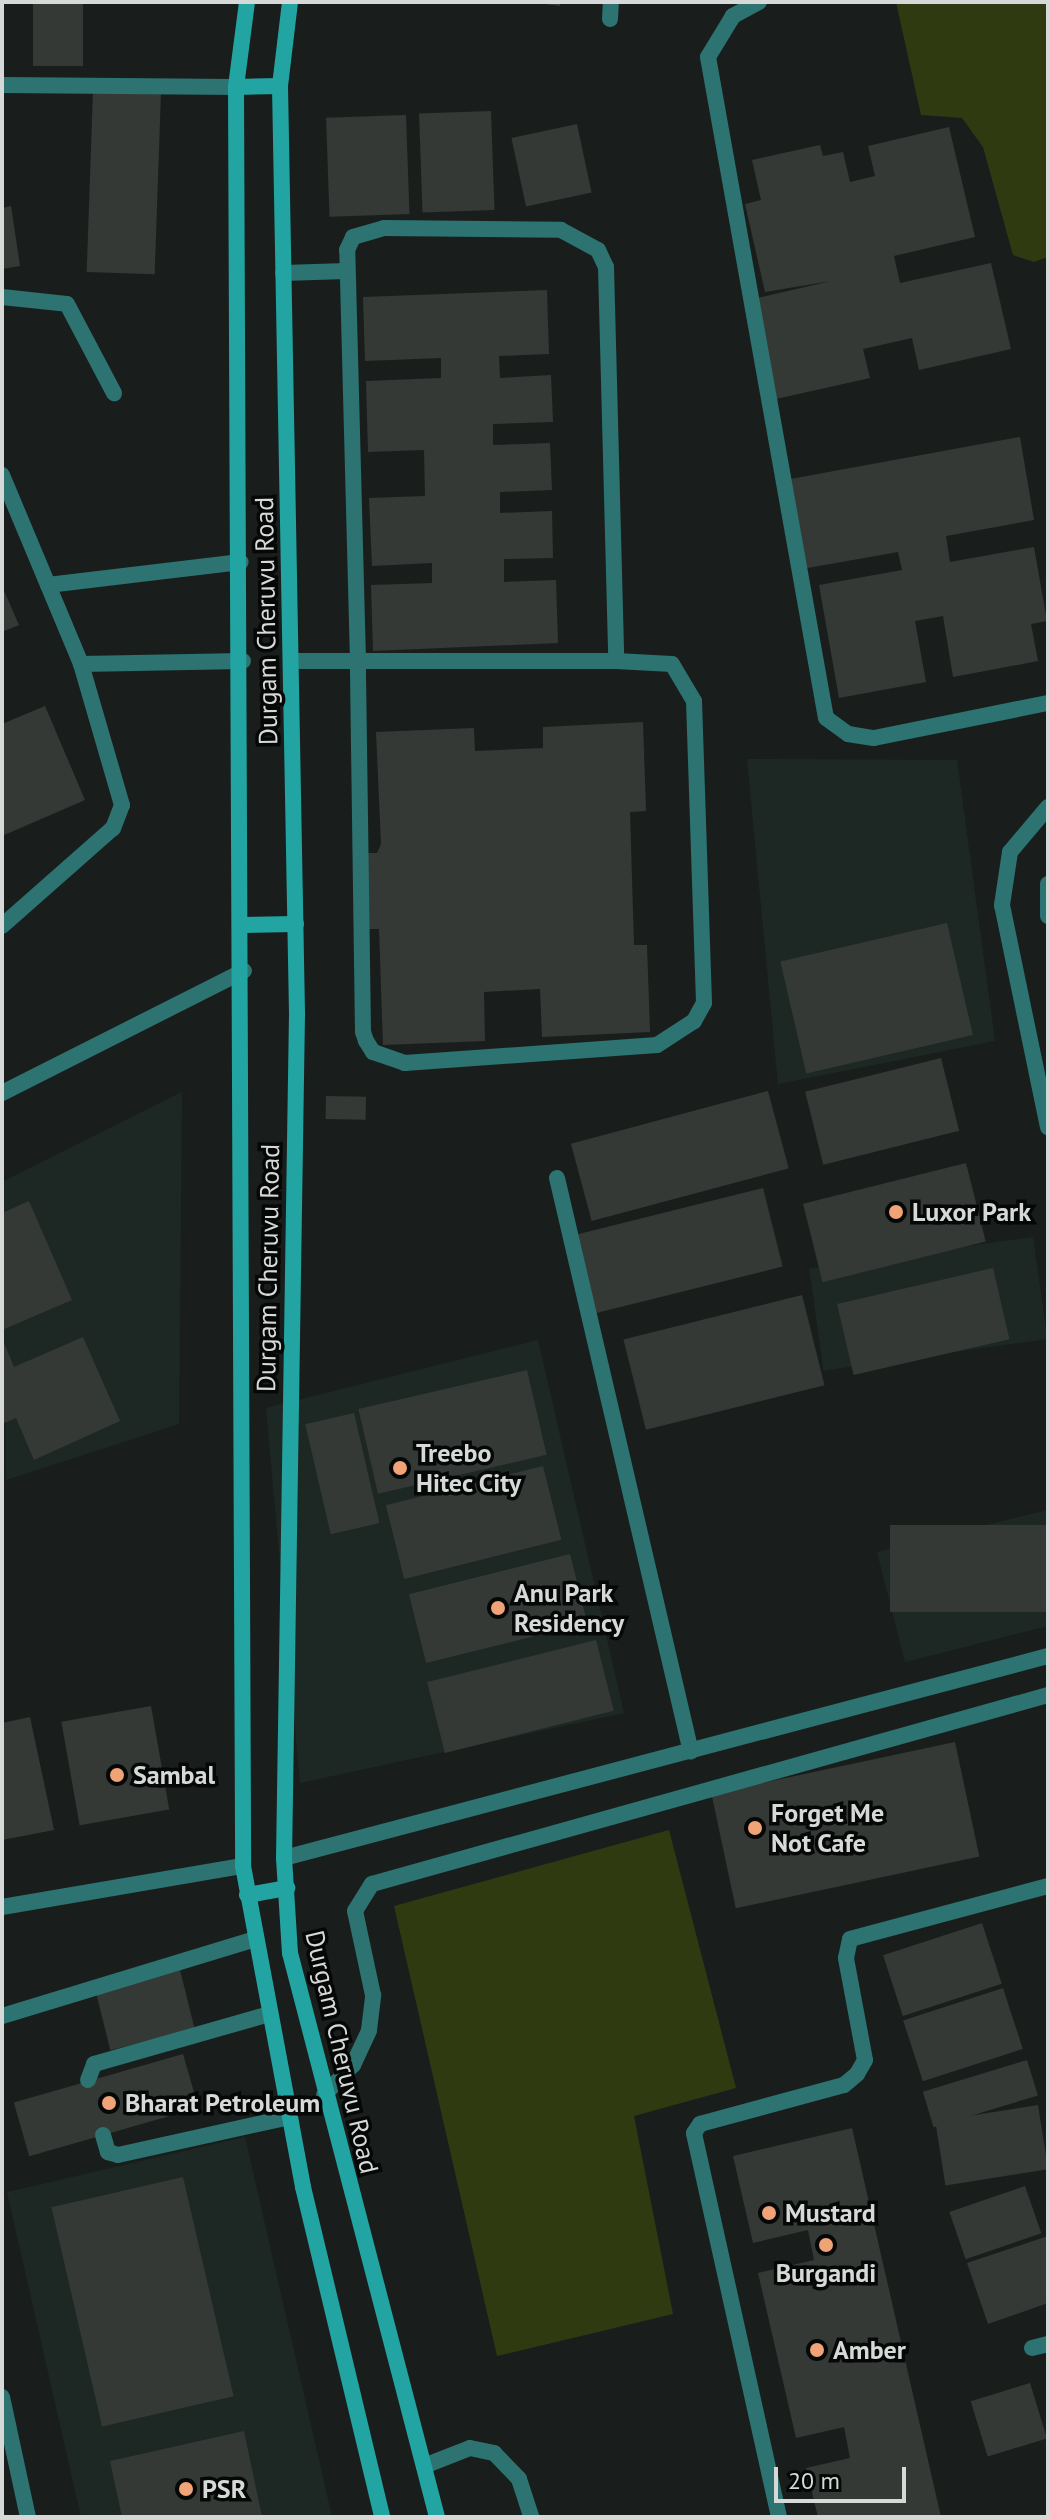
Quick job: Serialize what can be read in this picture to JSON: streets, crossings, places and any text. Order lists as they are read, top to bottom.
{
  "streets": {
    "main road": ["Durgam Cheruvu Road"]
  },
  "places": [
    "Luxor Park",
    "Treebo Hitec City",
    "Anu Park Residency",
    "Sambal",
    "Forget Me Not Cafe",
    "Bharat Petroleum",
    "Mustard",
    "Burgandi",
    "Amber",
    "PSR"
  ],
  "scale_bar": "20 m"
}
